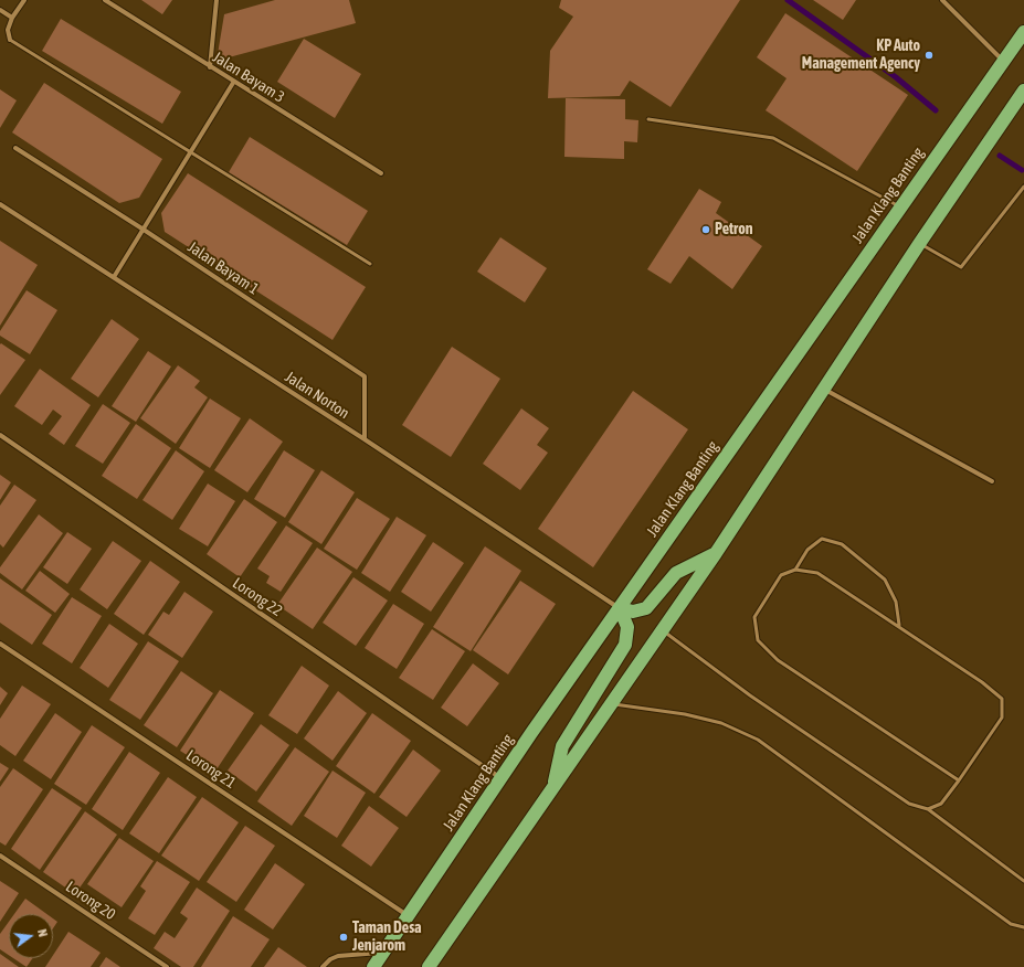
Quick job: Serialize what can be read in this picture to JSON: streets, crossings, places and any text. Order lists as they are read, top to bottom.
{
  "streets": {
    "highway": ["Jalan Klang Banting"],
    "street": [
      "Jalan Bayam 3",
      "Jalan Bayam 1",
      "Jalan Norton",
      "Lorong 22",
      "Lorong 21",
      "Lorong 20"
    ]
  },
  "crossings": [
    ["Jalan Klang Banting", "Jalan Norton"],
    ["Jalan Klang Banting", "Lorong 22"],
    ["Jalan Klang Banting", "Lorong 21"],
    ["Jalan Bayam 1", "Jalan Norton"]
  ],
  "places": ["KP Auto Management Agency", "Petron", "Taman Desa Jenjarom"],
  "north": "right"
}
